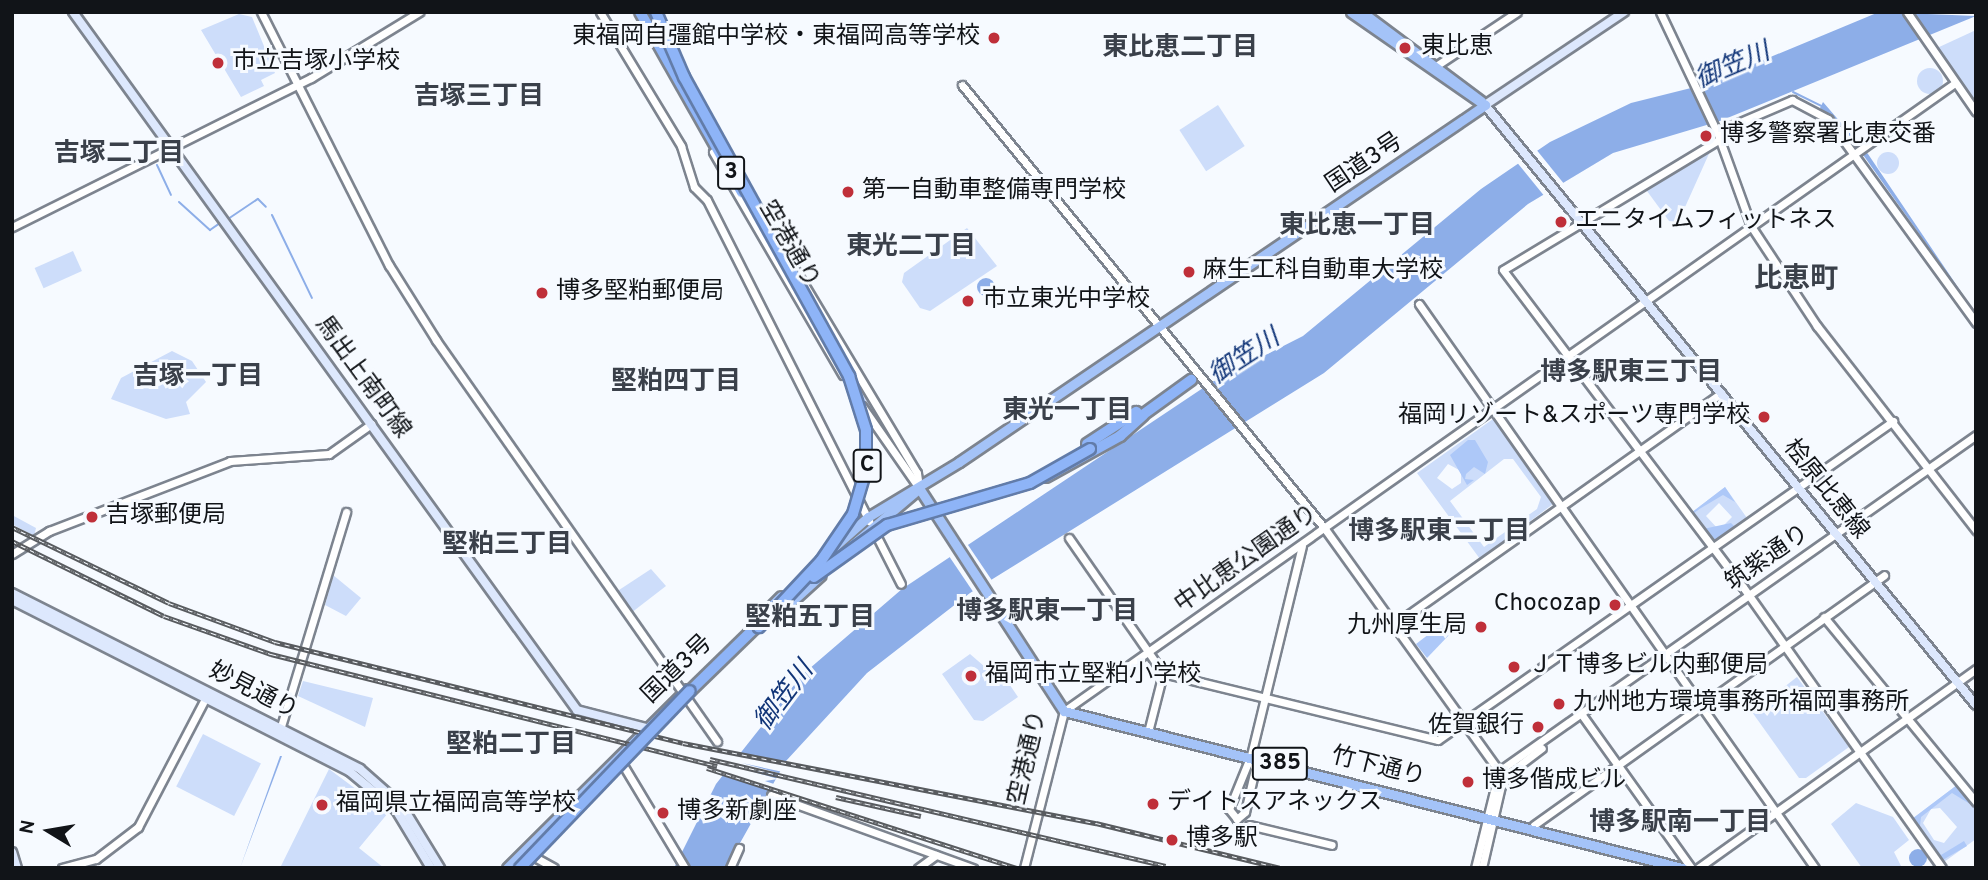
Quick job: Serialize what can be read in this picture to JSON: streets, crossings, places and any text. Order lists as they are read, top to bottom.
{
  "streets": {
    "highway": [
      "国道3号",
      "3",
      "空港通り",
      "C",
      "385",
      "竹下通り"
    ],
    "main road": ["馬出上南町線", "桧原比恵線", "妙見通り"],
    "street": ["筑紫通り", "中比恵公園通り"]
  },
  "crossings": [
    ["国道3号", "空港通り"],
    ["国道3号", "馬出上南町線"],
    ["国道3号", "C"],
    ["国道3号", "桧原比恵線"],
    ["3", "空港通り"],
    ["3", "C"],
    ["空港通り", "C"],
    ["空港通り", "中比恵公園通り"],
    ["空港通り", "竹下通り"],
    ["桧原比恵線", "筑紫通り"],
    ["桧原比恵線", "中比恵公園通り"],
    ["筑紫通り", "竹下通り"],
    ["中比恵公園通り", "竹下通り"]
  ],
  "districts": [
    "東比恵二丁目",
    "吉塚三丁目",
    "吉塚二丁目",
    "東比恵一丁目",
    "東光二丁目",
    "比恵町",
    "博多駅東三丁目",
    "吉塚一丁目",
    "堅粕四丁目",
    "東光一丁目",
    "博多駅東二丁目",
    "堅粕三丁目",
    "博多駅東一丁目",
    "堅粕五丁目",
    "堅粕二丁目",
    "博多駅南一丁目"
  ],
  "water": ["御笠川"],
  "places": [
    "東福岡自彊館中学校・東福岡高等学校",
    "東比恵",
    "市立吉塚小学校",
    "博多警察署比恵交番",
    "第一自動車整備専門学校",
    "エニタイムフィットネス",
    "麻生工科自動車大学校",
    "博多堅粕郵便局",
    "市立東光中学校",
    "福岡リゾート&スポーツ専門学校",
    "吉塚郵便局",
    "Chocozap",
    "九州厚生局",
    "ＪＴ博多ビル内郵便局",
    "福岡市立堅粕小学校",
    "九州地方環境事務所福岡事務所",
    "佐賀銀行",
    "博多偕成ビル",
    "デイトスアネックス",
    "福岡県立福岡高等学校",
    "博多新劇座",
    "博多駅"
  ],
  "north": "left"
}
